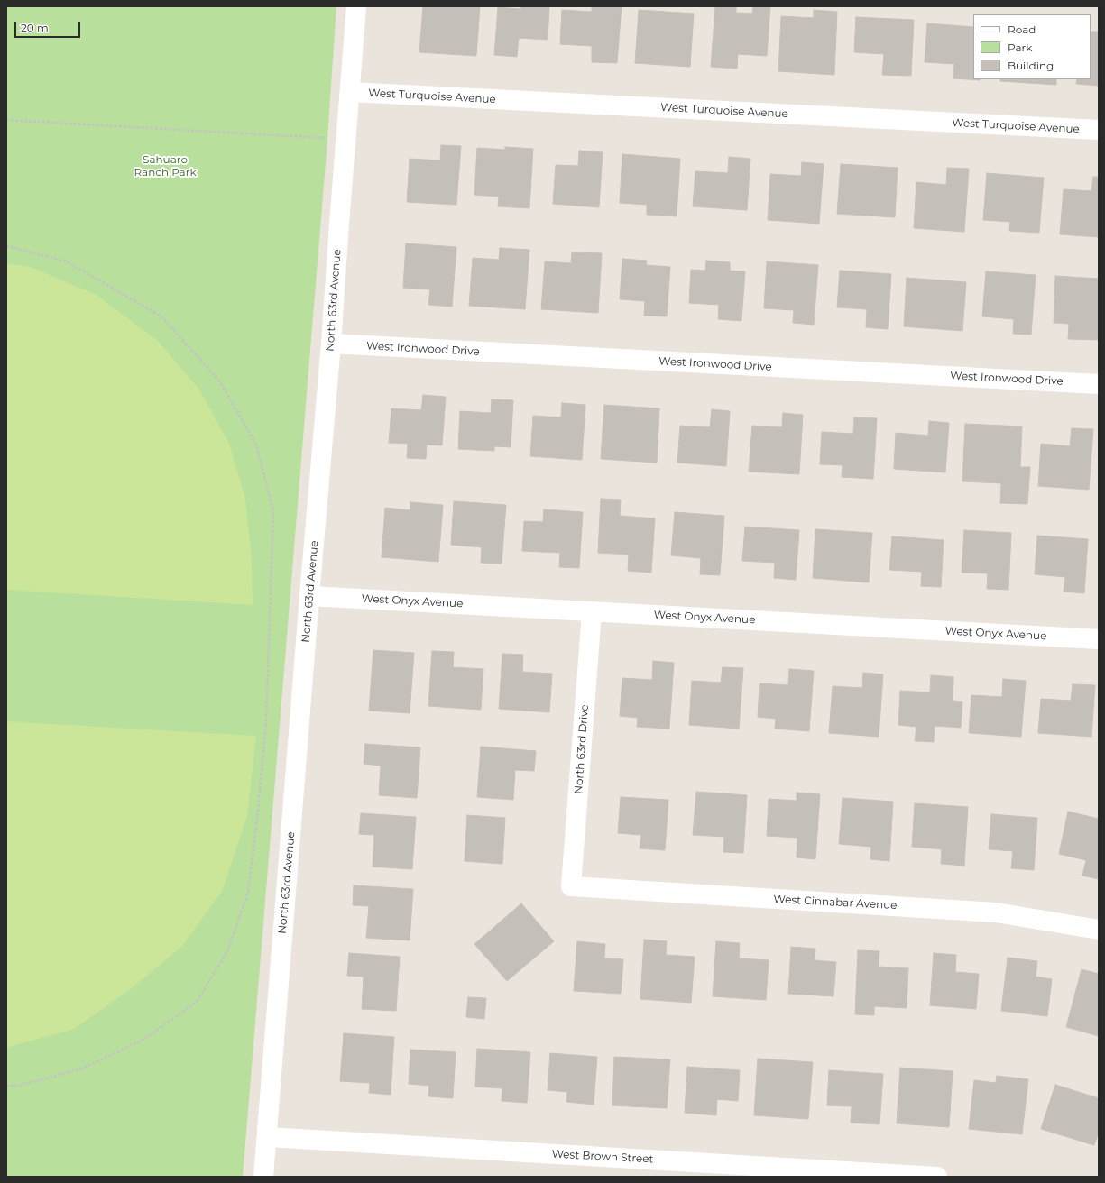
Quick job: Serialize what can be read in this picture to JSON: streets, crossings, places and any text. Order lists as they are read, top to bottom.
{
  "streets": {
    "street": [
      "West Turquoise Avenue",
      "North 63rd Avenue",
      "West Ironwood Drive",
      "West Onyx Avenue",
      "North 63rd Drive",
      "West Cinnabar Avenue",
      "West Brown Street"
    ]
  },
  "crossings": [
    ["West Turquoise Avenue", "North 63rd Avenue"],
    ["North 63rd Avenue", "West Ironwood Drive"],
    ["North 63rd Avenue", "West Onyx Avenue"],
    ["North 63rd Avenue", "West Brown Street"],
    ["West Onyx Avenue", "North 63rd Drive"],
    ["North 63rd Drive", "West Cinnabar Avenue"]
  ],
  "parks": ["Sahuaro Ranch Park"],
  "legend": ["Road", "Park", "Building"],
  "scale_bar": "20 m"
}
